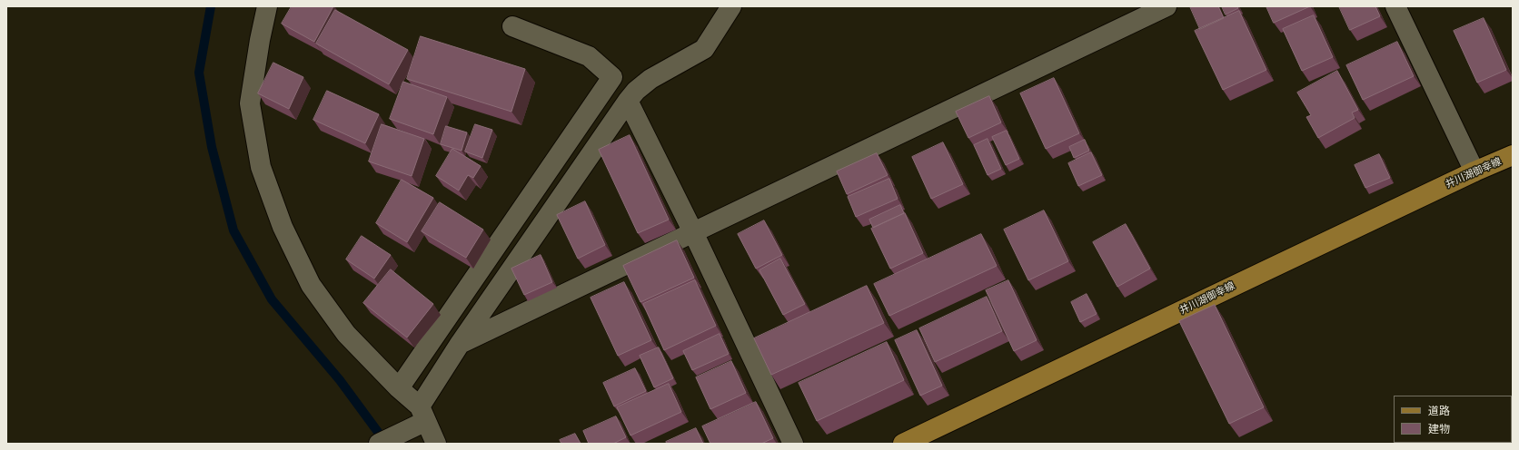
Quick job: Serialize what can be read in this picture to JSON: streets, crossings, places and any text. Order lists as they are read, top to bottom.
{
  "streets": {
    "main road": ["井川湖御幸線"]
  },
  "legend": ["道路", "建物"]
}
